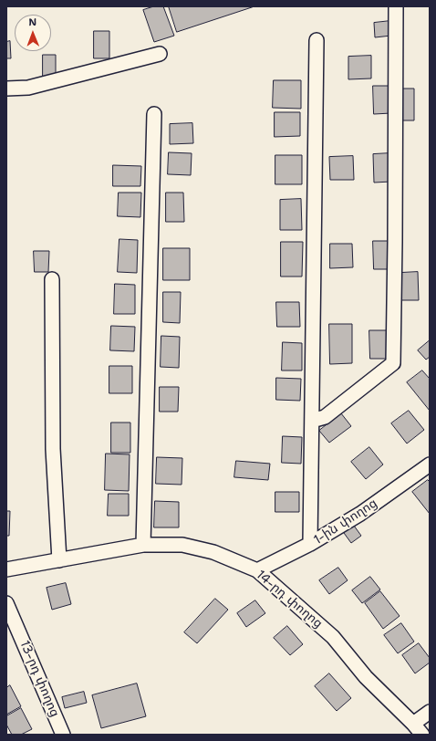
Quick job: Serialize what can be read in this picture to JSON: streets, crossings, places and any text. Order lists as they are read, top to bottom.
{
  "streets": {
    "street": ["1-ին փողոց", "14-րդ փողոց", "13-րդ փողոց"]
  },
  "crossings": [
    ["1-ին փողոց", "14-րդ փողոց"]
  ],
  "north": "top"
}
